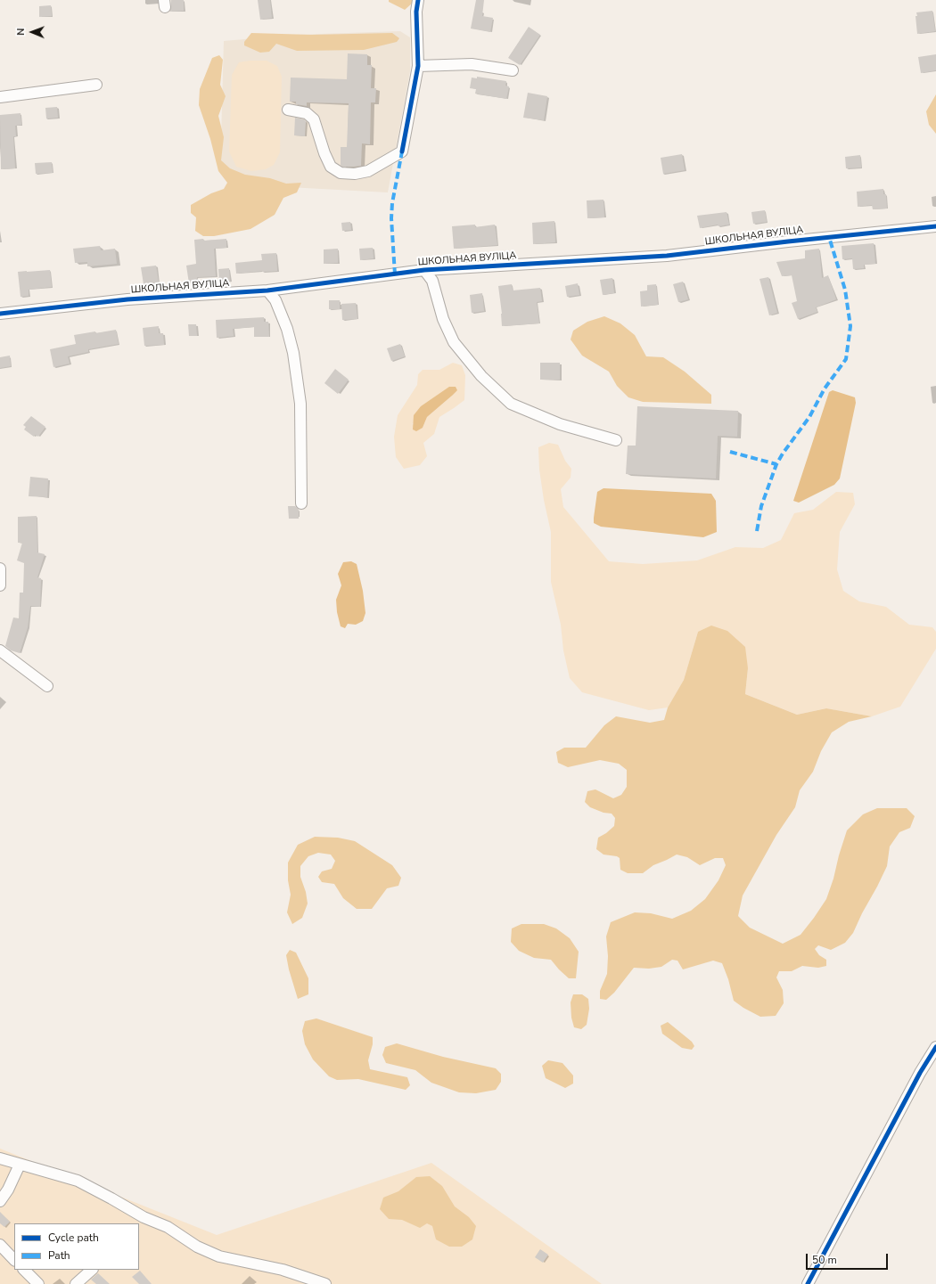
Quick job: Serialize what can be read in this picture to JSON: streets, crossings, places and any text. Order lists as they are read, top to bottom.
{
  "streets": {
    "street": ["ШКОЛЬНАЯ ВУЛІЦА"]
  },
  "legend": ["Cycle path", "Path"],
  "scale_bar": "50 m",
  "north": "left"
}
